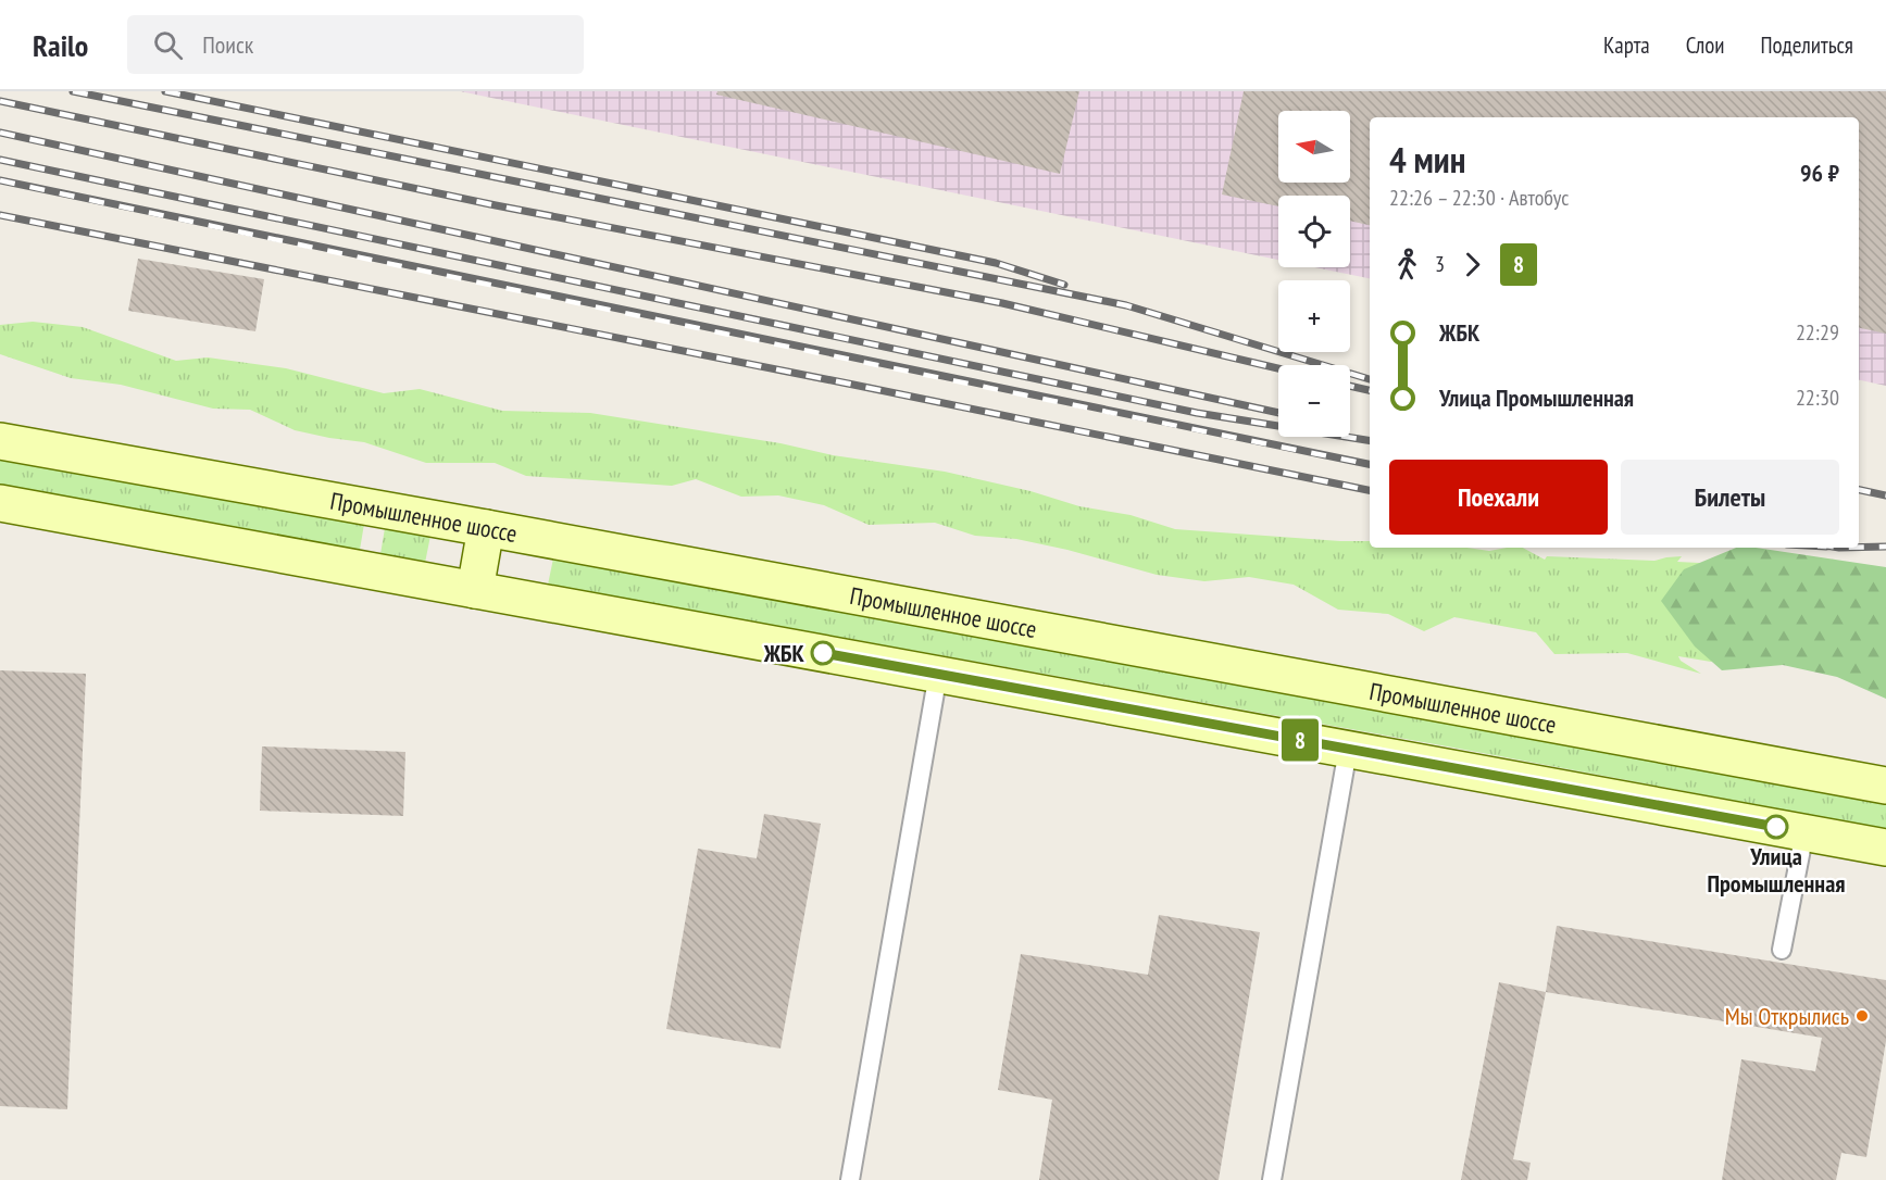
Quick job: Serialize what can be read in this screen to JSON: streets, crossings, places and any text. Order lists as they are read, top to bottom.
{
  "streets": {
    "main road": ["Промышленное шоссе"]
  },
  "places": ["ЖБК", "Улица Промышленная", "Мы Открылись"],
  "lines": ["bus line 8"],
  "north": "left",
  "page": {
    "header": "Railo",
    "search": "Поиск",
    "nav": ["Карта", "Слои", "Поделиться"],
    "on_map": "8",
    "map_buttons": ["+", "−"],
    "heading": ["4 мин", "22:26 – 22:30 · Автобус", "96 ₽"],
    "legs": ["3", "8"],
    "list": [
      {
        "name": "ЖБК",
        "value": "22:29"
      },
      {
        "name": "Улица Промышленная",
        "value": "22:30"
      }
    ],
    "buttons": ["Поехали", "Билеты"]
  }
}
